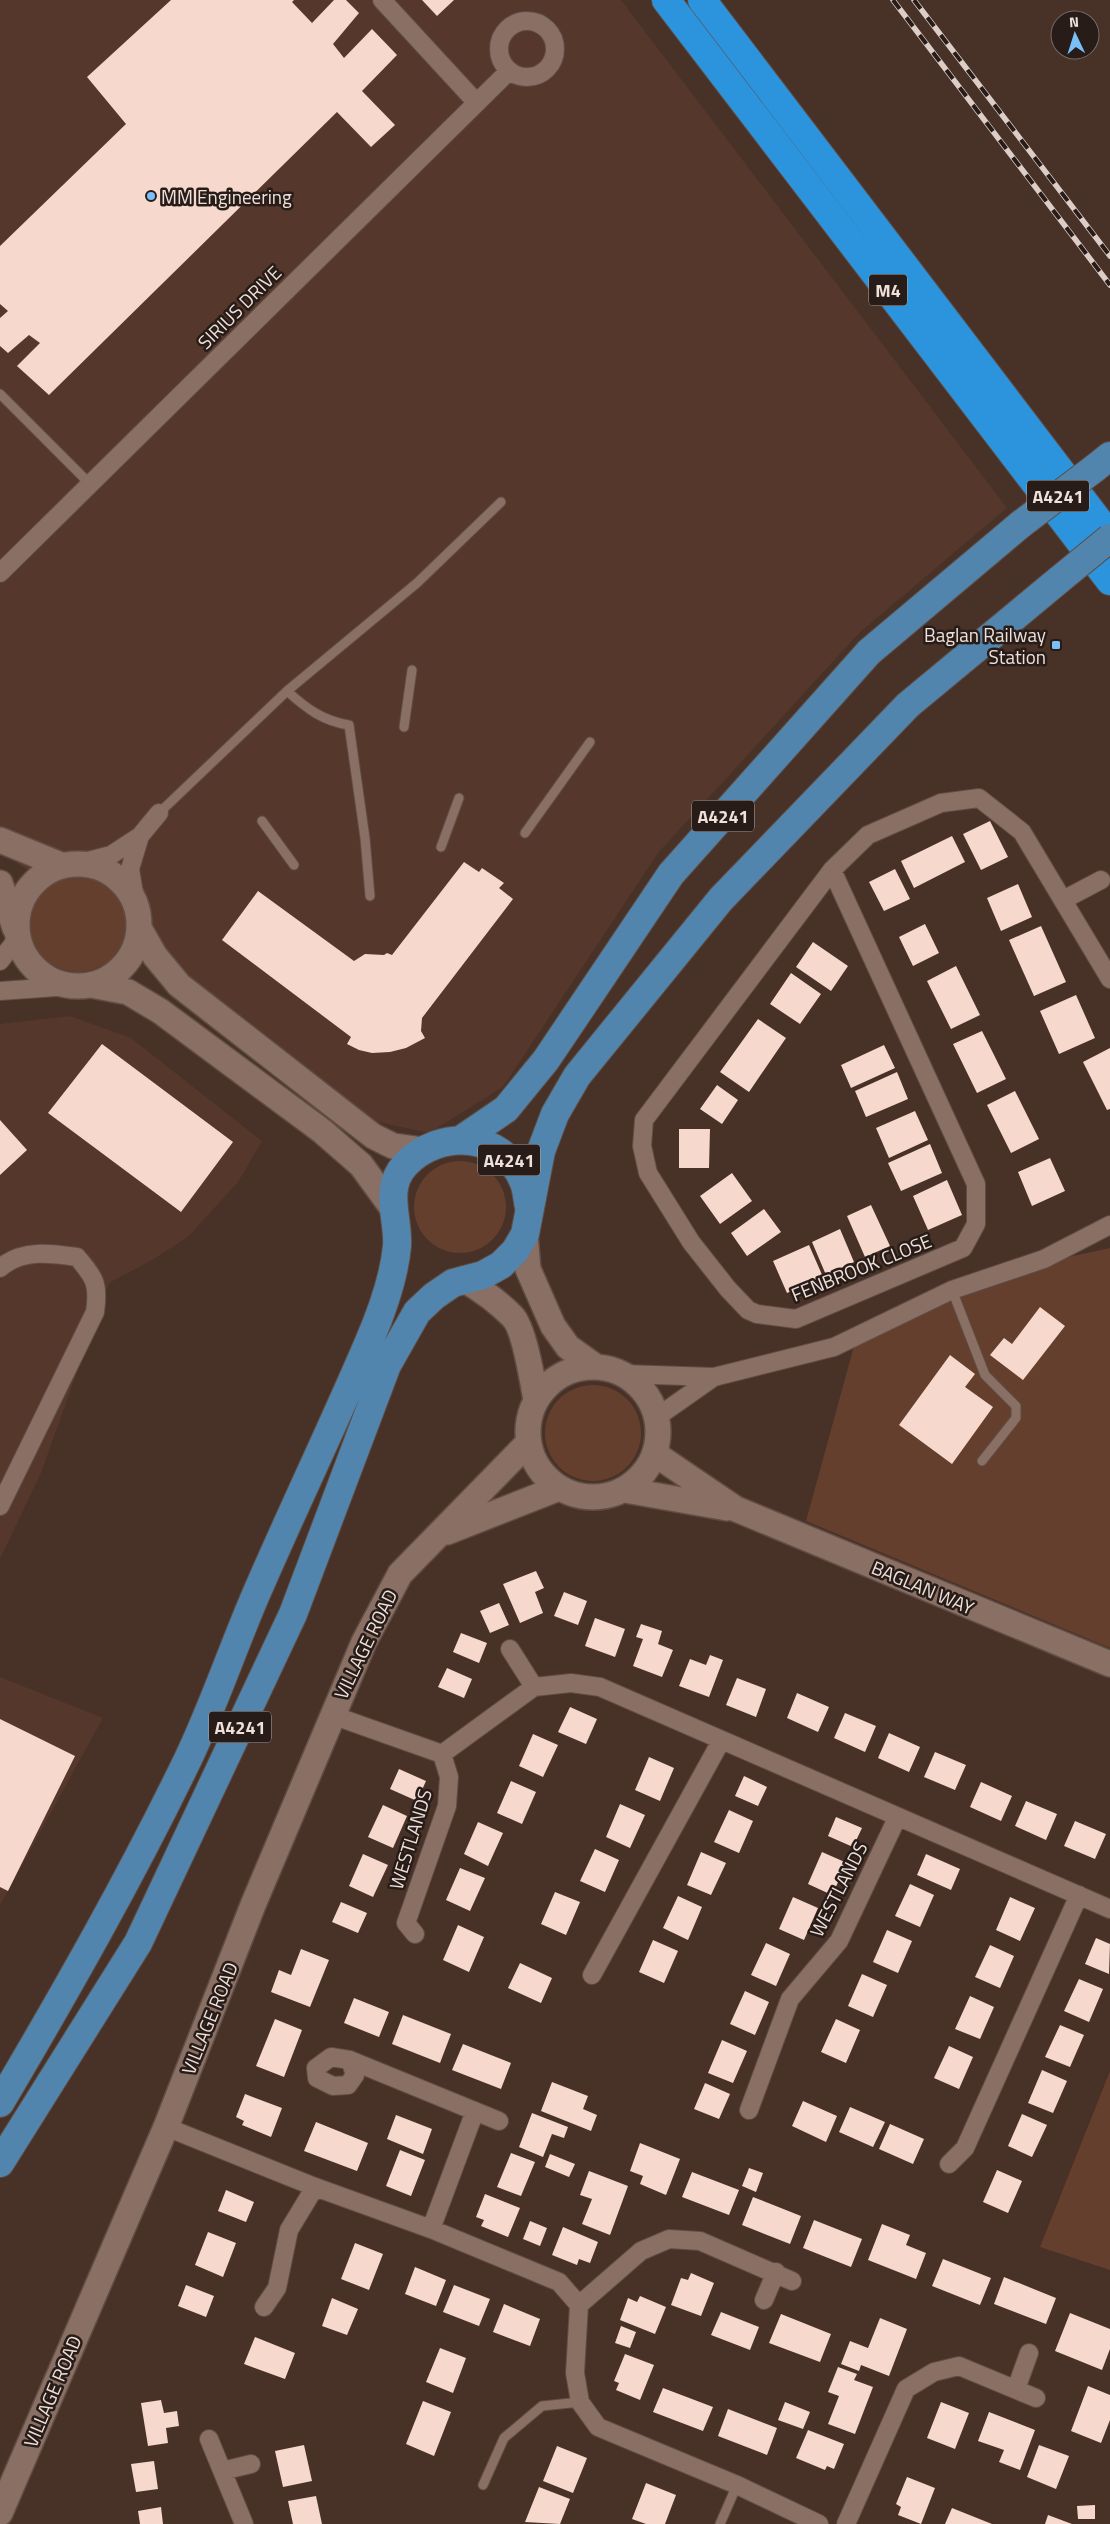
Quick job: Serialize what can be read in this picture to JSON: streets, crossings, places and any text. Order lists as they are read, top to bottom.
{
  "streets": {
    "highway": ["M4"],
    "main road": ["A4241"],
    "street": [
      "SIRIUS DRIVE",
      "FENBROOK CLOSE",
      "BAGLAN WAY",
      "VILLAGE ROAD",
      "WESTLANDS"
    ]
  },
  "crossings": [
    ["M4", "A4241"],
    ["BAGLAN WAY", "VILLAGE ROAD"]
  ],
  "places": {
    "other": ["MM Engineering"],
    "transit": ["Baglan Railway Station"]
  },
  "north": "top"
}
